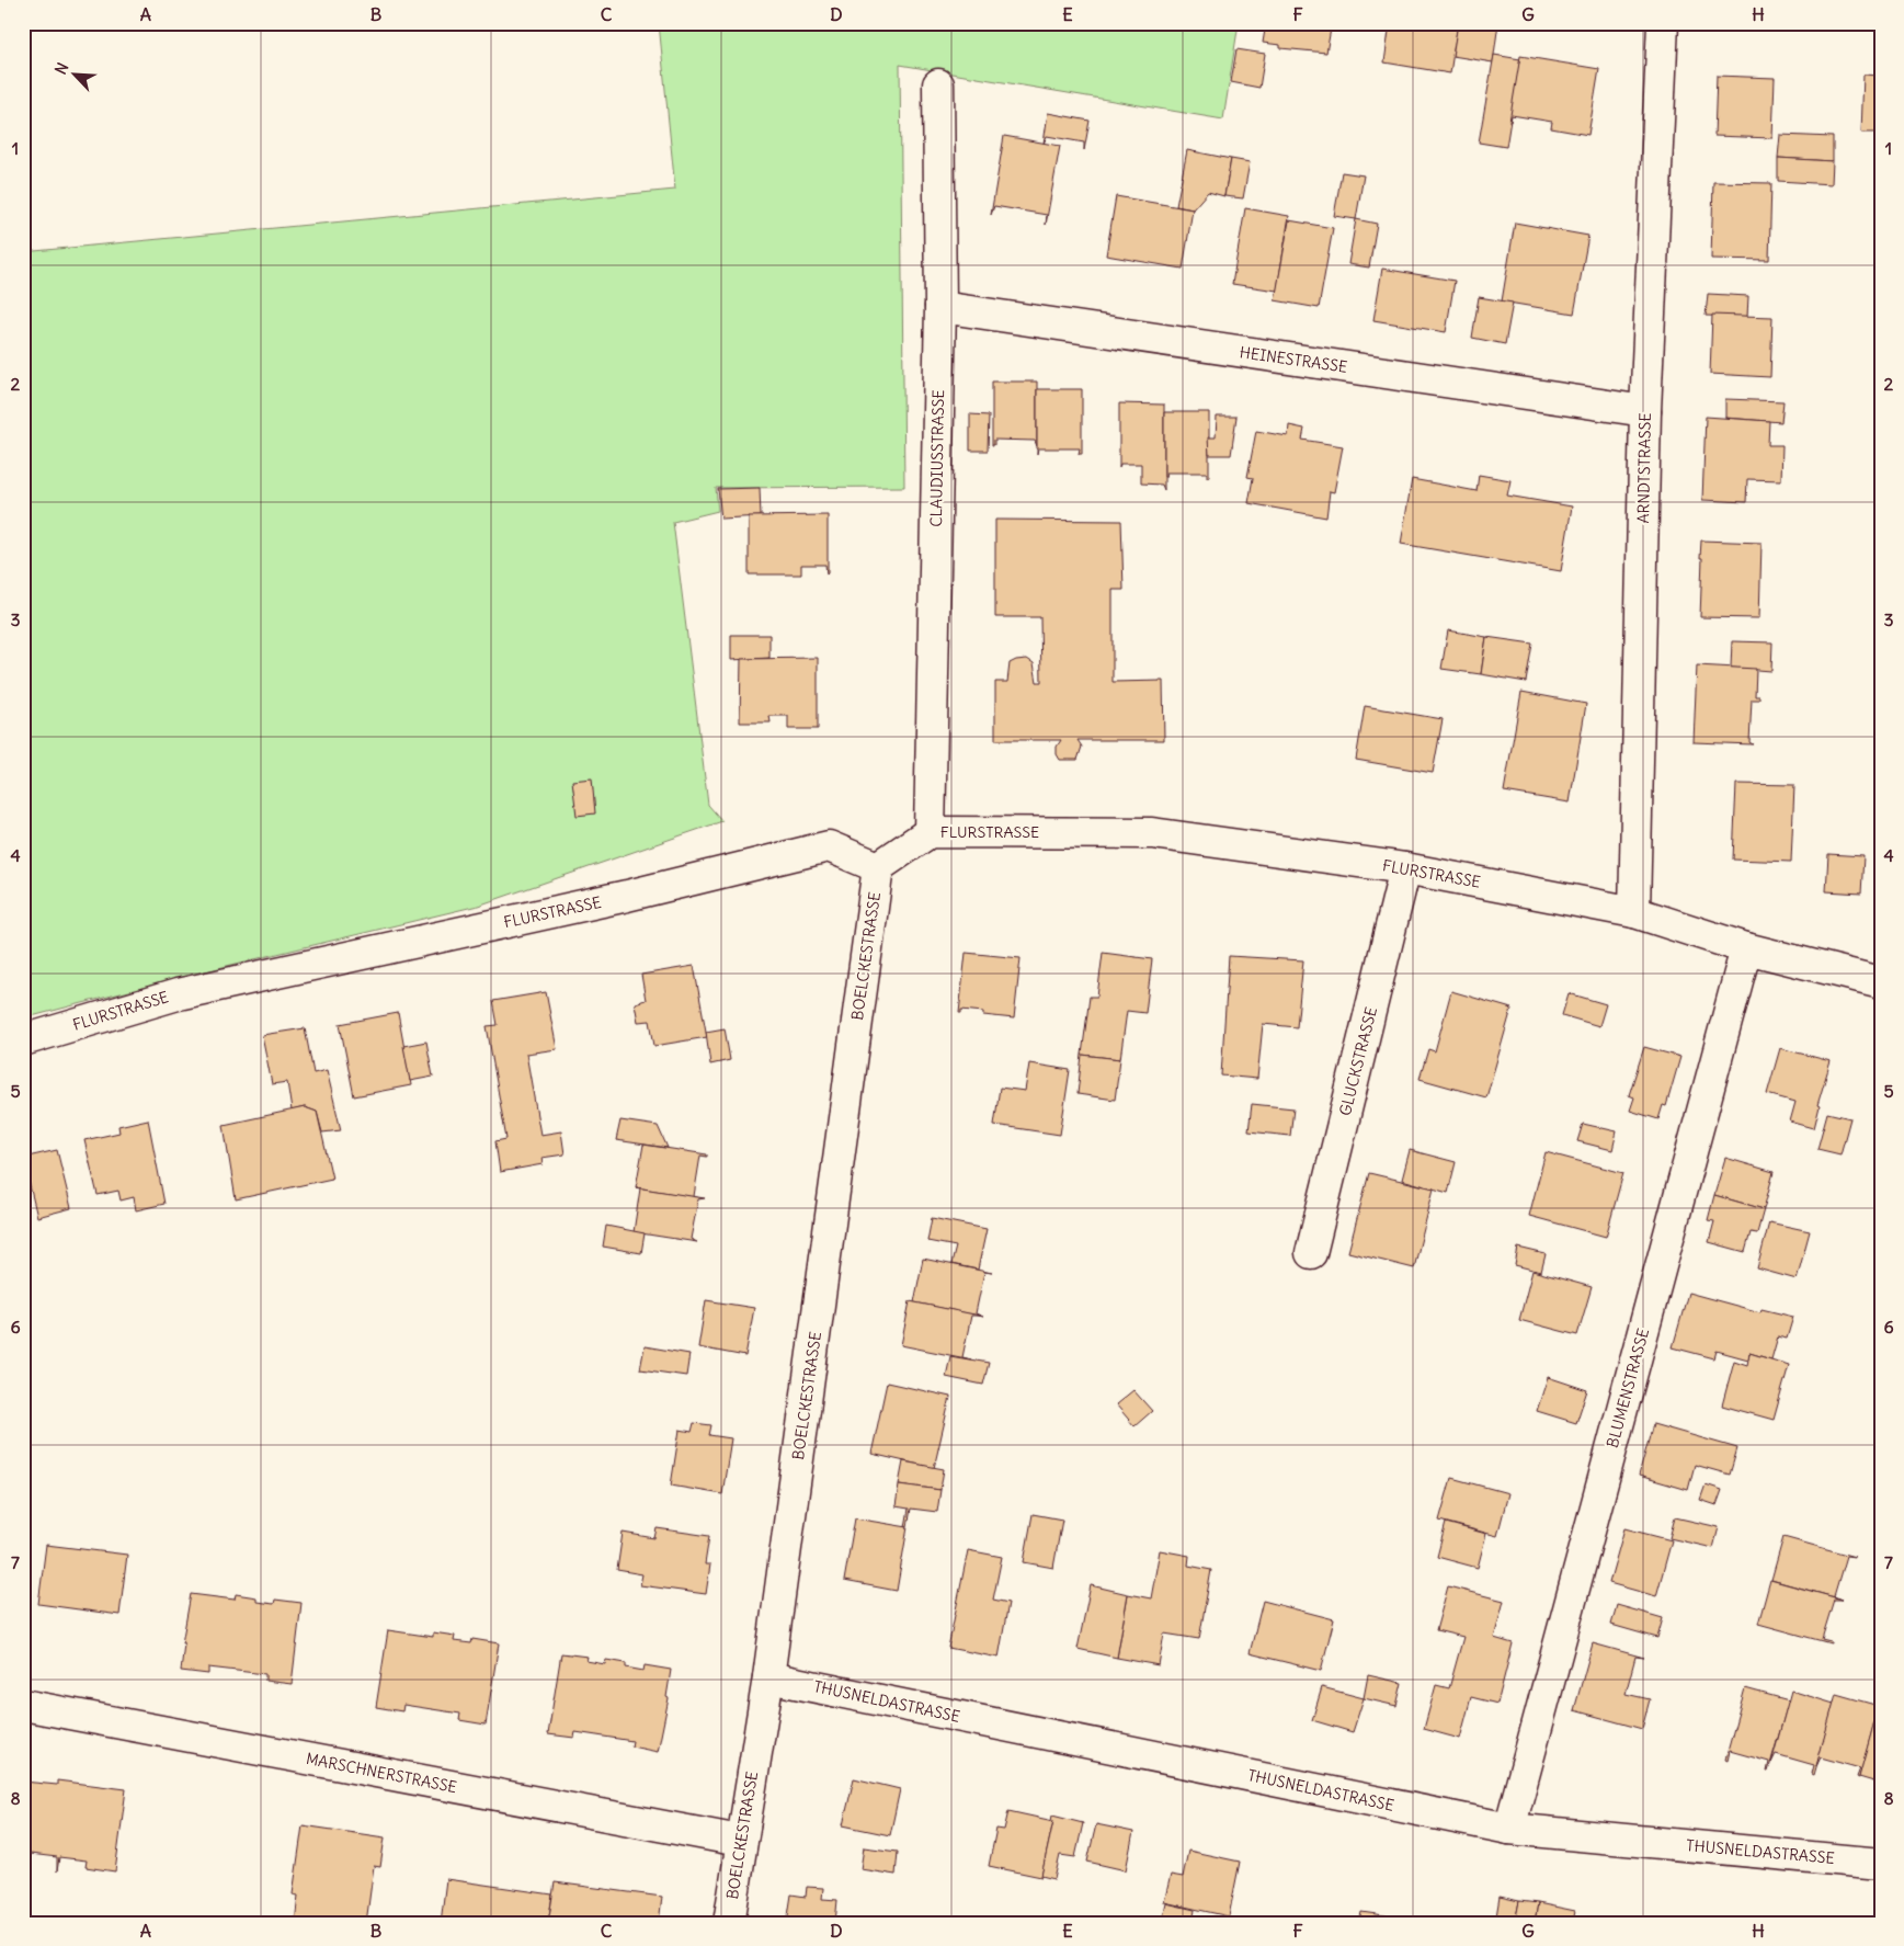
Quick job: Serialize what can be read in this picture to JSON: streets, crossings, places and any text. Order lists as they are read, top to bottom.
{
  "streets": {
    "street": [
      "HEINESTRASSE",
      "CLAUDIUSSTRASSE",
      "ARNDTSTRASSE",
      "FLURSTRASSE",
      "BOELCKESTRASSE",
      "GLUCKSTRASSE",
      "BLUMENSTRASSE",
      "THUSNELDASTRASSE",
      "MARSCHNERSTRASSE"
    ]
  },
  "crossings": [
    ["HEINESTRASSE", "CLAUDIUSSTRASSE"],
    ["HEINESTRASSE", "ARNDTSTRASSE"],
    ["CLAUDIUSSTRASSE", "FLURSTRASSE"],
    ["ARNDTSTRASSE", "FLURSTRASSE"],
    ["FLURSTRASSE", "BOELCKESTRASSE"],
    ["FLURSTRASSE", "GLUCKSTRASSE"],
    ["FLURSTRASSE", "BLUMENSTRASSE"],
    ["BOELCKESTRASSE", "THUSNELDASTRASSE"],
    ["BOELCKESTRASSE", "MARSCHNERSTRASSE"],
    ["BLUMENSTRASSE", "THUSNELDASTRASSE"]
  ],
  "north": "top left",
  "grid": {
    "columns": [
      "A",
      "B",
      "C",
      "D",
      "E",
      "F",
      "G",
      "H"
    ],
    "rows": [
      "1",
      "2",
      "3",
      "4",
      "5",
      "6",
      "7",
      "8"
    ]
  }
}
